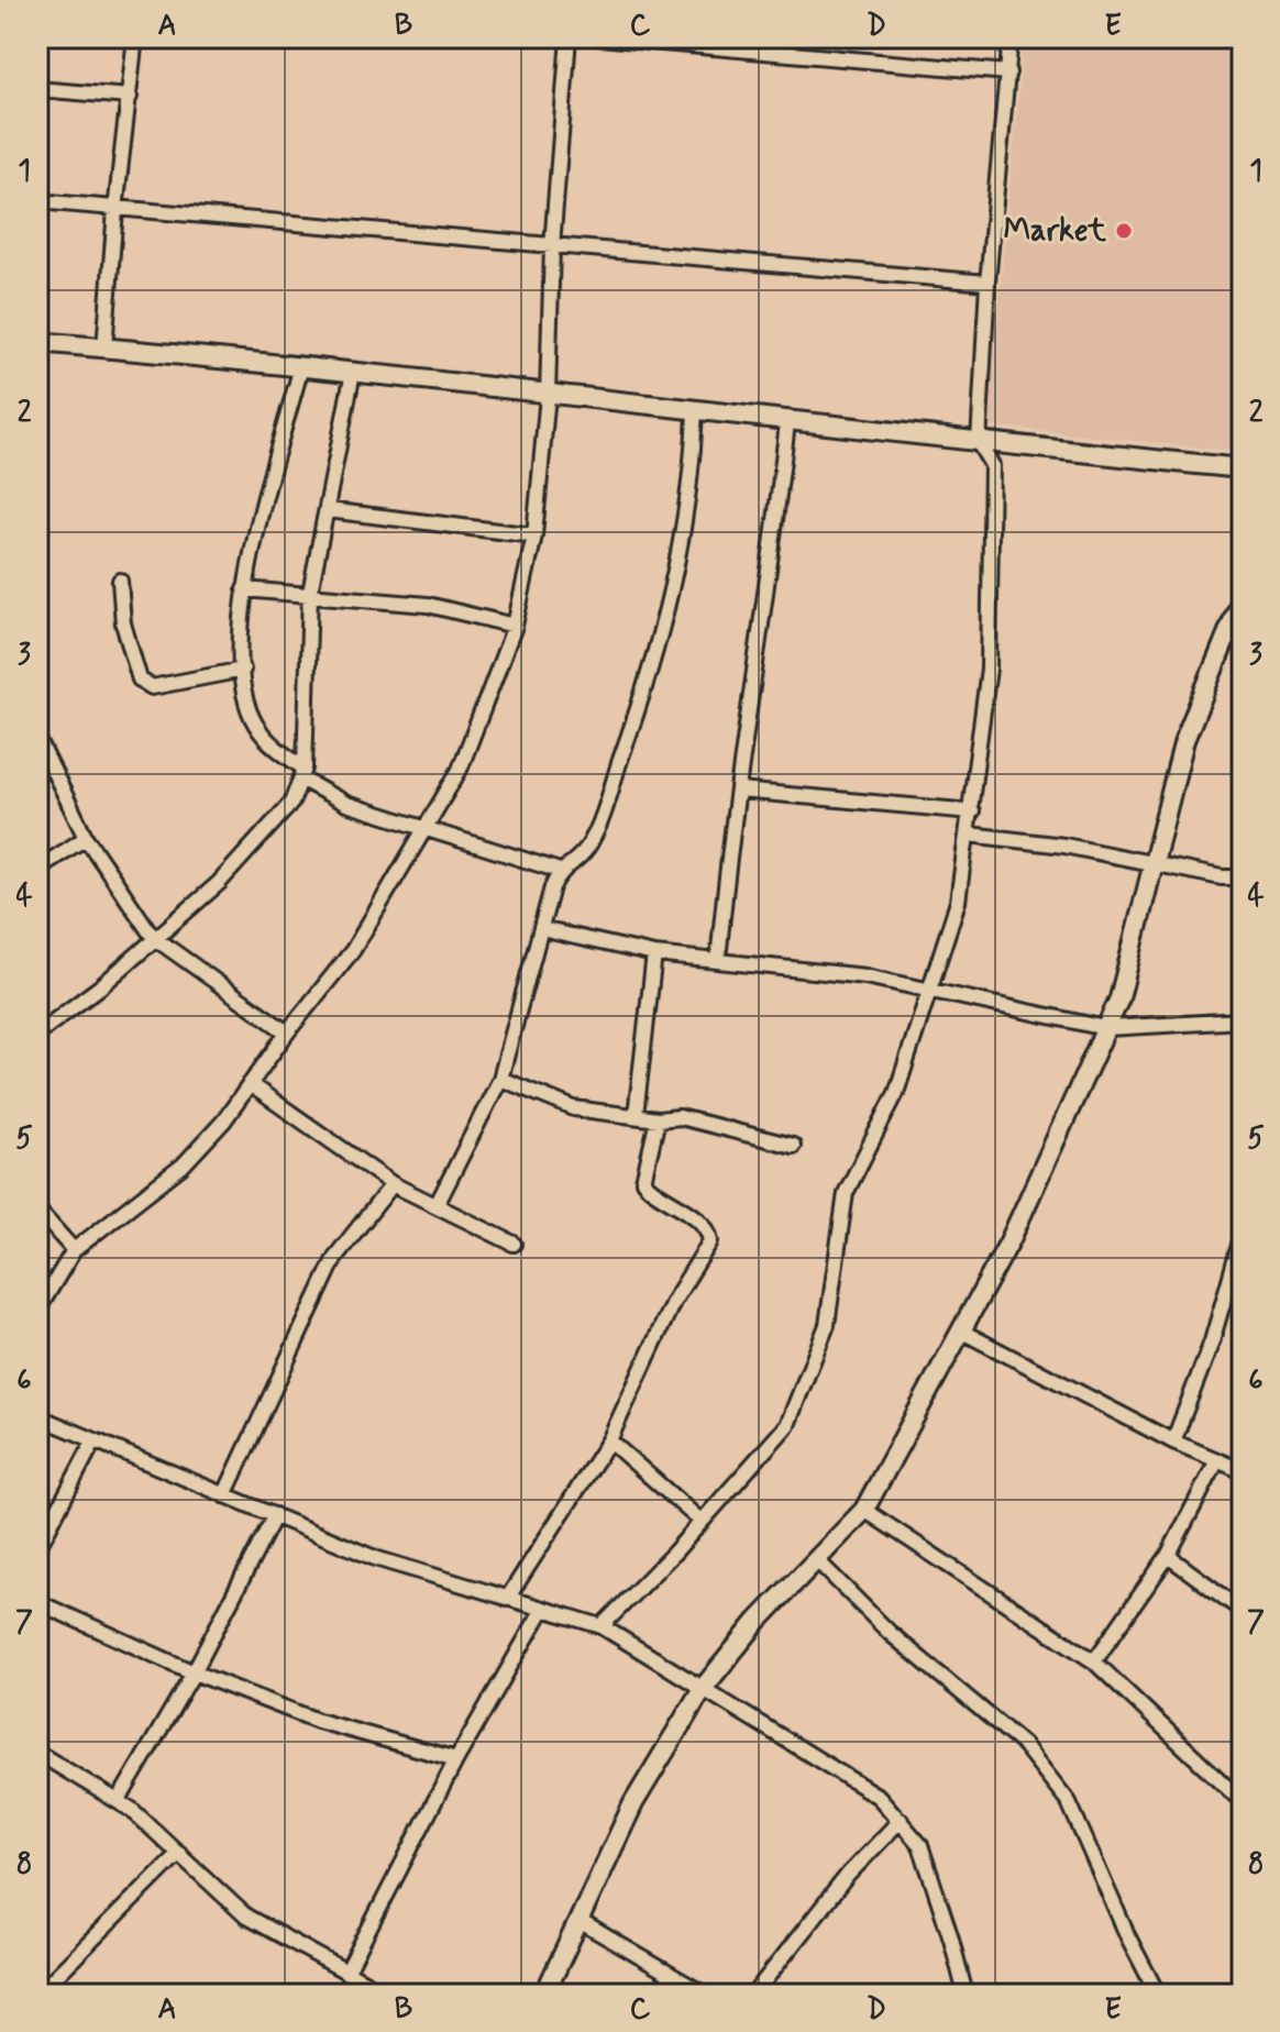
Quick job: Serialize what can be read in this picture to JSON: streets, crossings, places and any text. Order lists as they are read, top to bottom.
{
  "places": ["Market"],
  "grid": {
    "columns": [
      "A",
      "B",
      "C",
      "D",
      "E"
    ],
    "rows": [
      "1",
      "2",
      "3",
      "4",
      "5",
      "6",
      "7",
      "8"
    ]
  }
}
